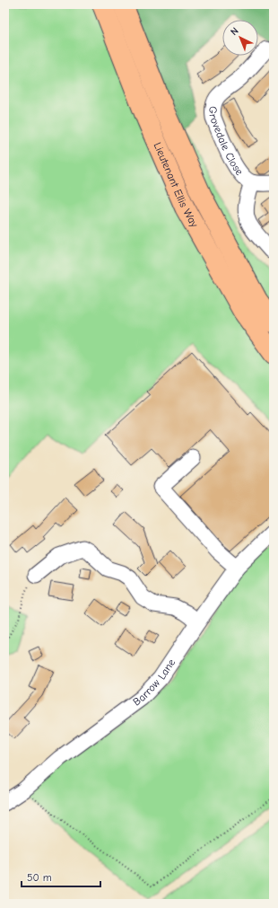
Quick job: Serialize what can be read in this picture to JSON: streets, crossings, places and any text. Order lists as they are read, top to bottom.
{
  "streets": {
    "main road": ["Lieutenant Ellis Way"],
    "street": ["Grovedale Close", "Barrow Lane"]
  },
  "scale_bar": "50 m",
  "north": "top left"
}
